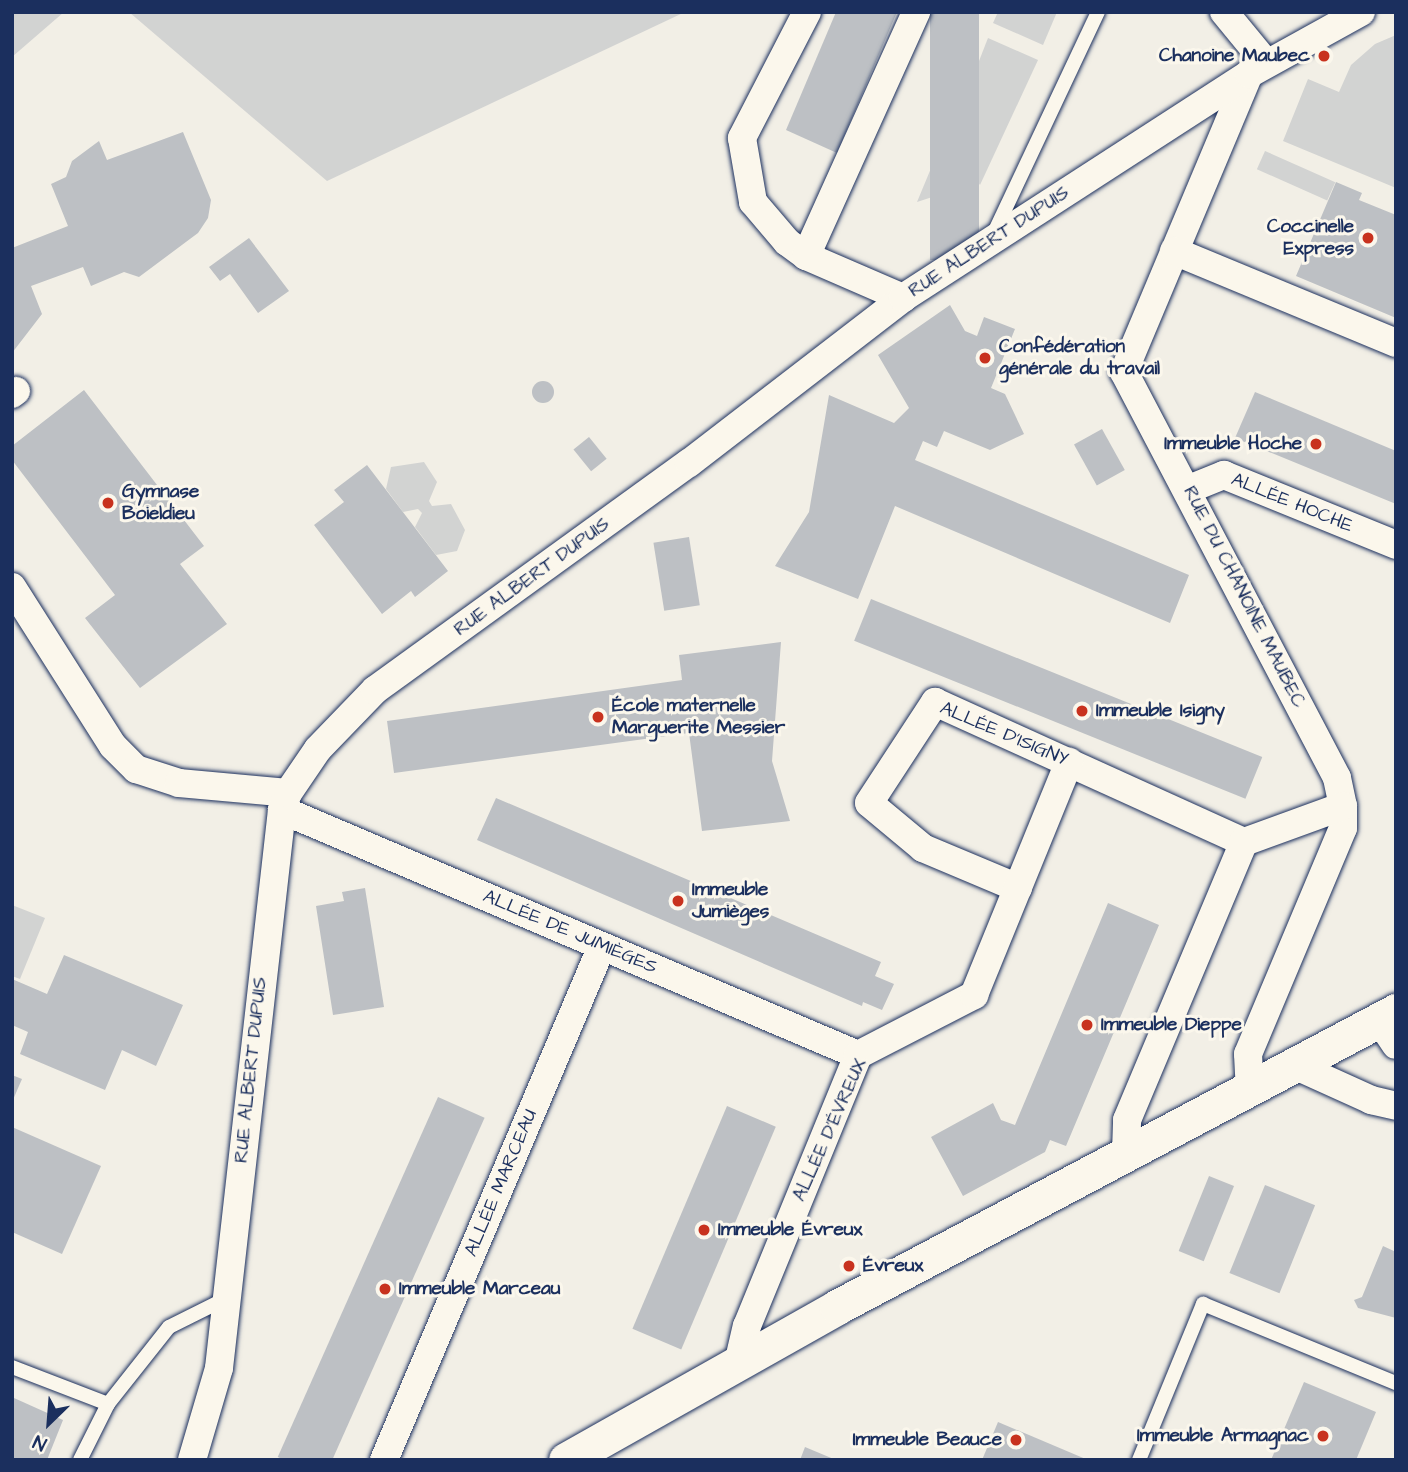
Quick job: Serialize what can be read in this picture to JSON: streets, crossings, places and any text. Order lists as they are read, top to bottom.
{
  "streets": {
    "street": [
      "RUE ALBERT DUPUIS",
      "ALLÉE HOCHE",
      "RUE DU CHANOINE MAUBEC",
      "ALLÉE D'ISIGNY",
      "ALLÉE DE JUMIÈGES",
      "ALLÉE D'ÉVREUX",
      "ALLÉE MARCEAU"
    ]
  },
  "crossings": [
    ["RUE ALBERT DUPUIS", "RUE DU CHANOINE MAUBEC"],
    ["RUE ALBERT DUPUIS", "ALLÉE DE JUMIÈGES"],
    ["ALLÉE HOCHE", "RUE DU CHANOINE MAUBEC"],
    ["ALLÉE D'ISIGNY", "ALLÉE D'ÉVREUX"],
    ["ALLÉE DE JUMIÈGES", "ALLÉE D'ÉVREUX"],
    ["ALLÉE DE JUMIÈGES", "ALLÉE MARCEAU"]
  ],
  "places": [
    "Chanoine Maubec",
    "Coccinelle Express",
    "Confédération générale du travail",
    "Immeuble Hoche",
    "Gymnase Boieldieu",
    "Immeuble Isigny",
    "École maternelle Marguerite Messier",
    "Immeuble Jumièges",
    "Immeuble Dieppe",
    "Immeuble Évreux",
    "Évreux",
    "Immeuble Marceau",
    "Immeuble Armagnac",
    "Immeuble Beauce"
  ],
  "north": "bottom left"
}
